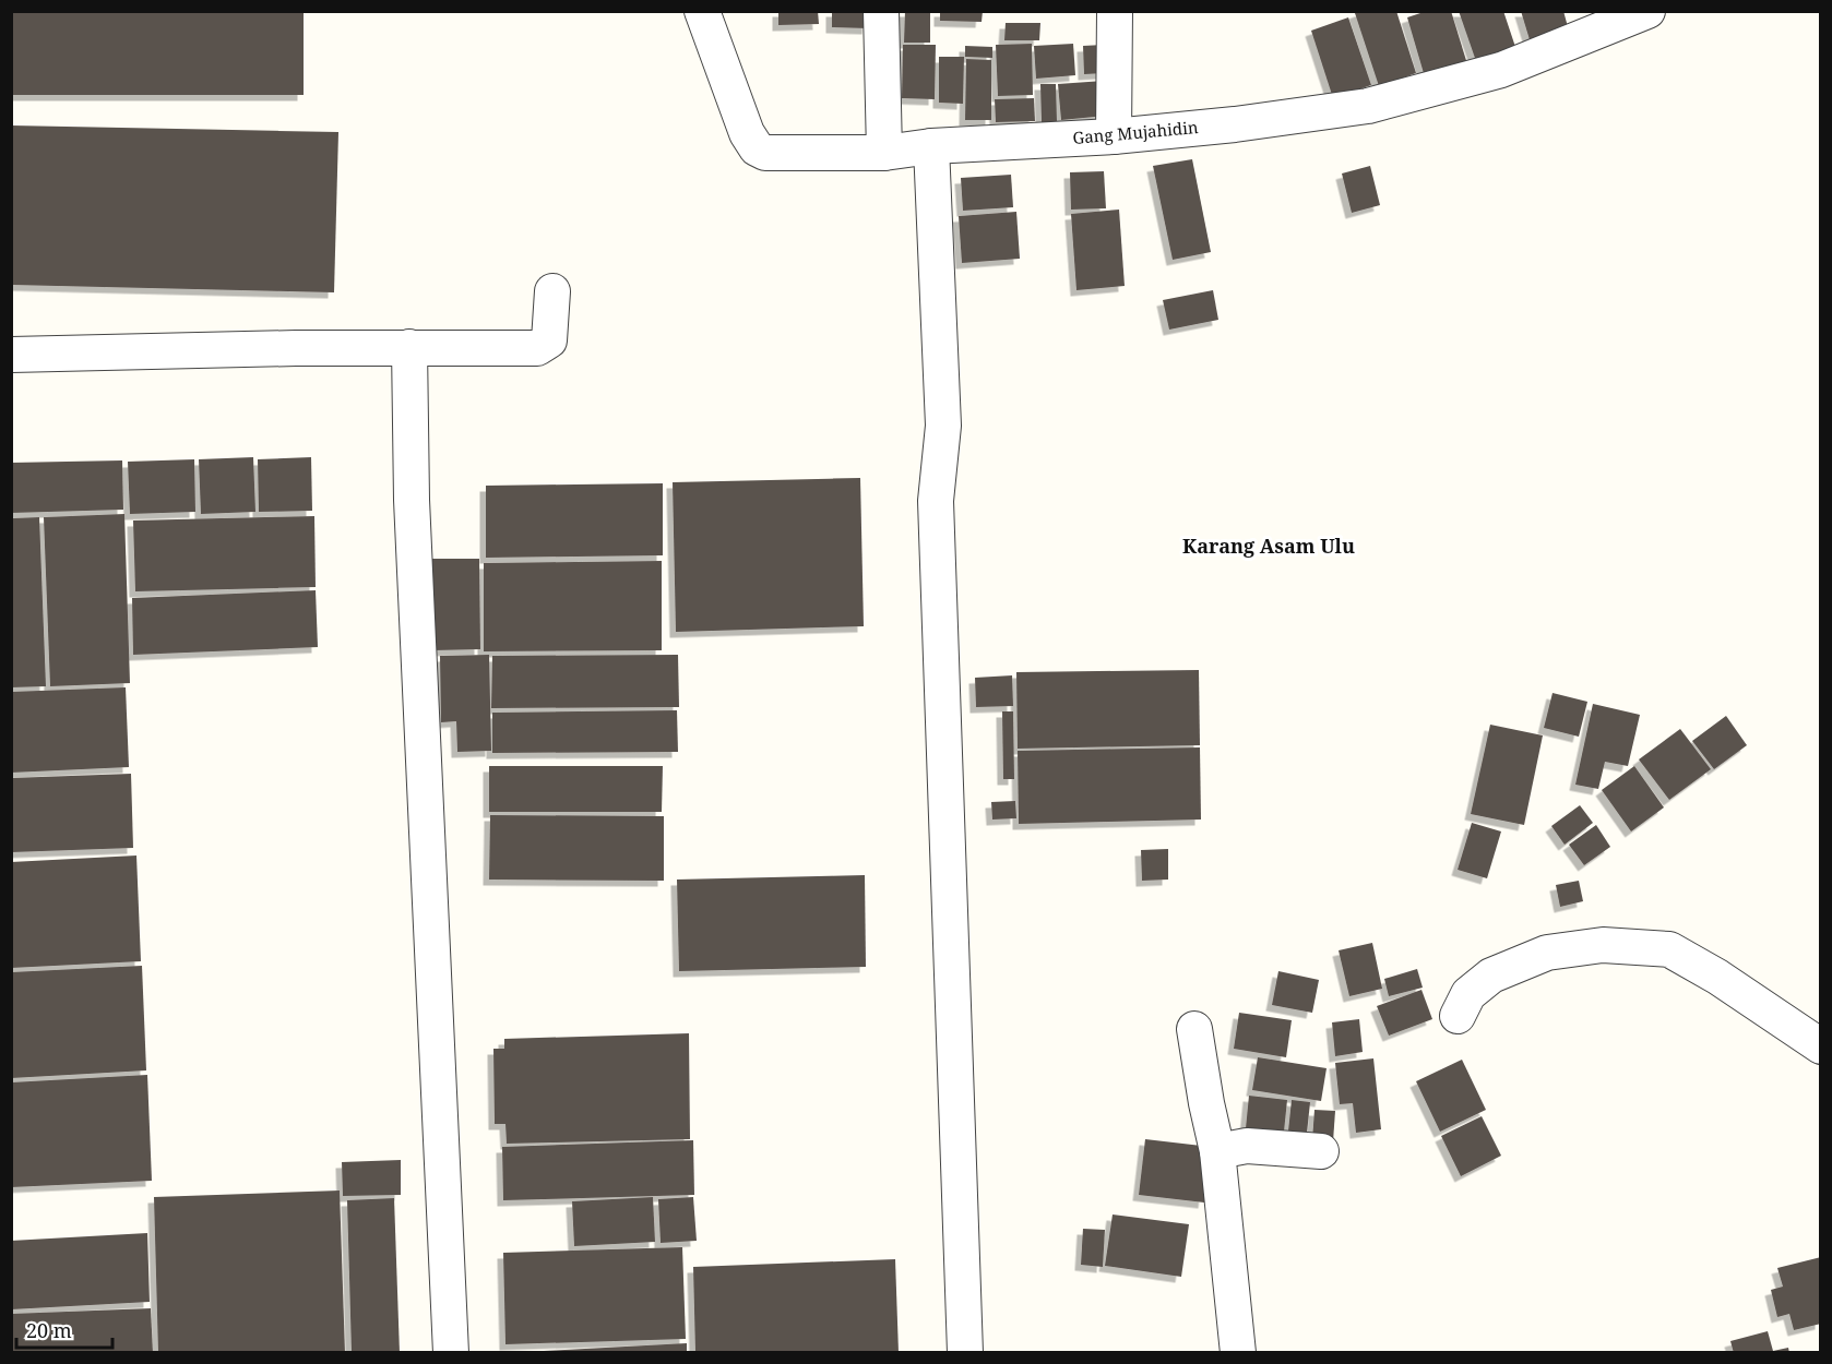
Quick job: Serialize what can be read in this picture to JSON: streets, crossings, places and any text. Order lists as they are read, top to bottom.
{
  "streets": {
    "street": ["Gang Mujahidin"]
  },
  "districts": ["Karang Asam Ulu"],
  "scale_bar": "20 m"
}
